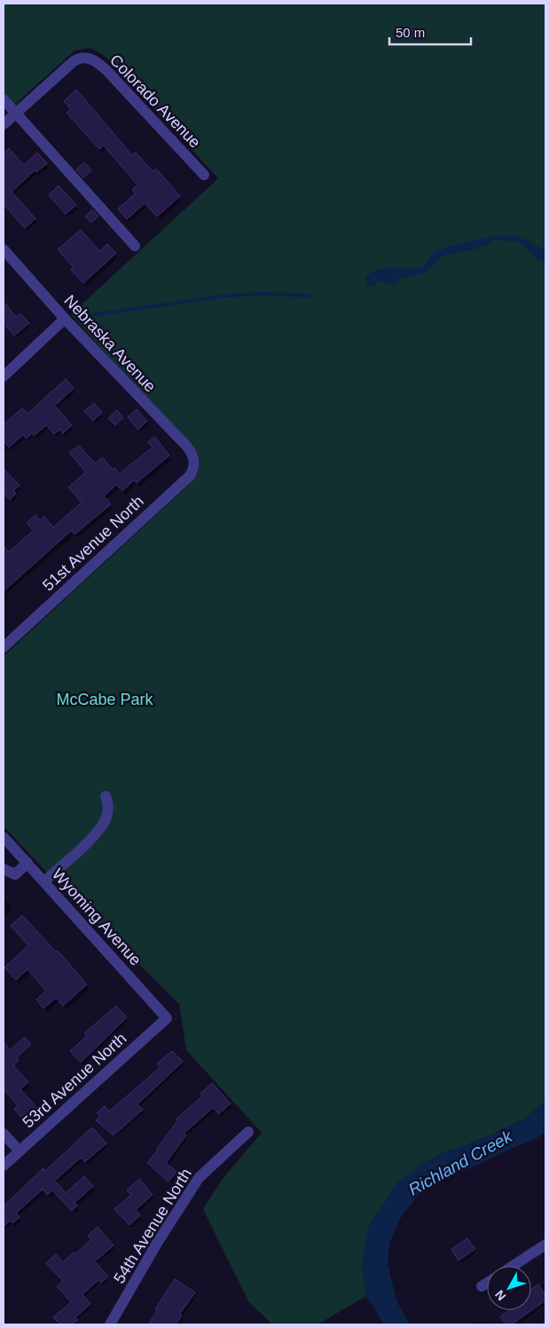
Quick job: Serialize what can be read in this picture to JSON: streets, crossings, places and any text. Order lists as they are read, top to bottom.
{
  "streets": {
    "street": [
      "Colorado Avenue",
      "Nebraska Avenue",
      "51st Avenue North",
      "Wyoming Avenue",
      "53rd Avenue North",
      "54th Avenue North"
    ]
  },
  "crossings": [
    ["Nebraska Avenue", "51st Avenue North"],
    ["Wyoming Avenue", "53rd Avenue North"]
  ],
  "water": ["Richland Creek"],
  "parks": ["McCabe Park"],
  "scale_bar": "50 m",
  "north": "bottom left"
}
